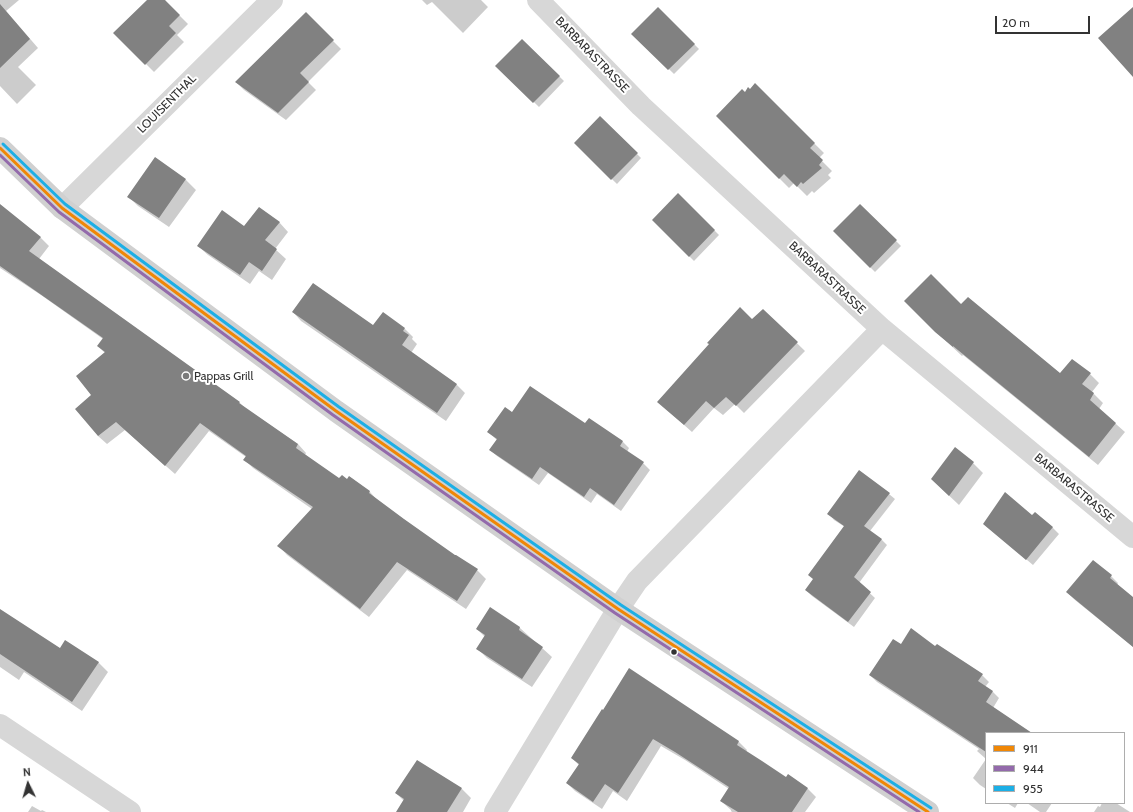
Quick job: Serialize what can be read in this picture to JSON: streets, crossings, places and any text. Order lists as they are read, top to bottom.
{
  "streets": {
    "street": ["BARBARASTRASSE", "LOUISENTHAL"]
  },
  "places": ["Pappas Grill"],
  "lines": ["transit line 955", "transit line 911", "transit line 944"],
  "legend": ["911", "944", "955"],
  "scale_bar": "20 m",
  "north": "top"
}
